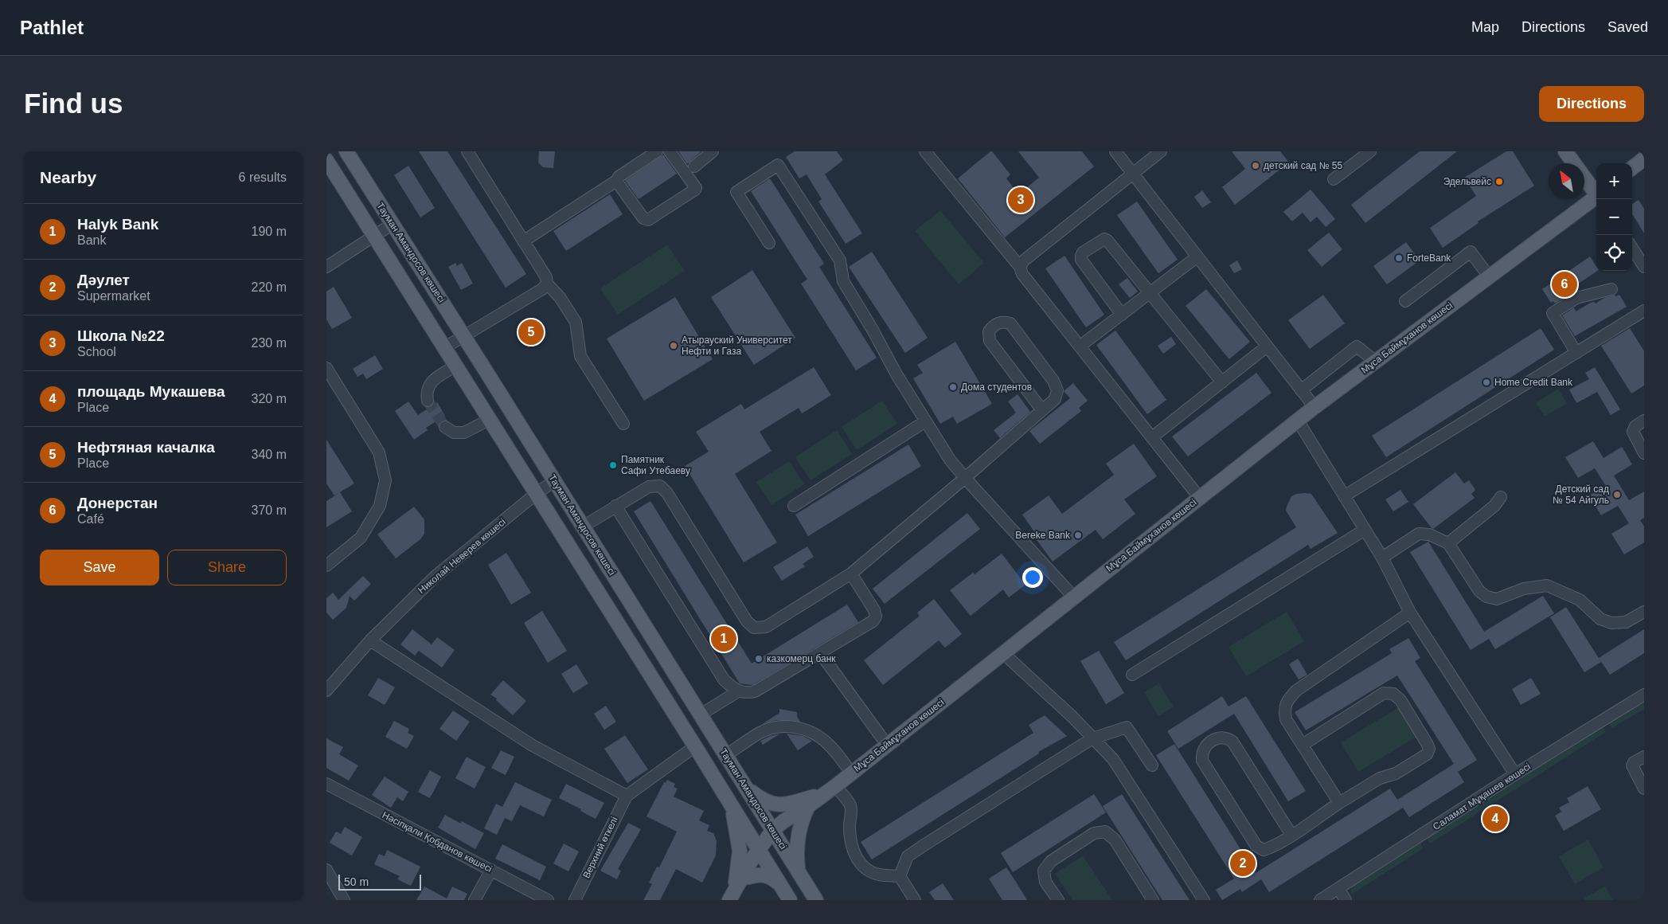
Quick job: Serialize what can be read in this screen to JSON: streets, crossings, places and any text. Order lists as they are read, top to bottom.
{
  "streets": {
    "main road": ["Тауман Амандосов көшесі", "Мұса Баймұханов көшесі"],
    "street": [
      "Николай Неверев көшесі",
      "Саламат Мұқашев көшесі",
      "Нәсіпқали Қобданов көшесі",
      "Верхний өткелі"
    ]
  },
  "crossings": [
    ["Тауман Амандосов көшесі", "Мұса Баймұханов көшесі"],
    ["Тауман Амандосов көшесі", "Николай Неверев көшесі"]
  ],
  "places": [
    "детский сад № 55",
    "Эдельвейс",
    "ForteBank",
    "Атырауский Университет Нефти и Газа",
    "Home Credit Bank",
    "Дома студентов",
    "Памятник Сафи Утебаеву",
    "Детский сад № 54 Айгуль",
    "Bereke Bank",
    "казкомерц банк"
  ],
  "scale_bar": "50 m",
  "north": "top left",
  "page": {
    "header": "Pathlet",
    "nav": ["Map", "Directions", "Saved"],
    "buttons": [
      "Directions",
      ["Save", "Share"]
    ],
    "title": "Find us",
    "heading": ["Nearby", "6 results"],
    "map_buttons": ["+", "−"],
    "pins": [
      "3",
      "6",
      "5",
      "1",
      "4",
      "2"
    ],
    "list": [
      {
        "mark": "1",
        "name": "Halyk Bank",
        "note": "Bank",
        "value": "190 m"
      },
      {
        "mark": "2",
        "name": "Дәулет",
        "note": "Supermarket",
        "value": "220 m"
      },
      {
        "mark": "3",
        "name": "Школа №22",
        "note": "School",
        "value": "230 m"
      },
      {
        "mark": "4",
        "name": "площадь Мукашева",
        "note": "Place",
        "value": "320 m"
      },
      {
        "mark": "5",
        "name": "Нефтяная качалка",
        "note": "Place",
        "value": "340 m"
      },
      {
        "mark": "6",
        "name": "Донерстан",
        "note": "Café",
        "value": "370 m"
      }
    ],
    "scale": "50 m"
  }
}
